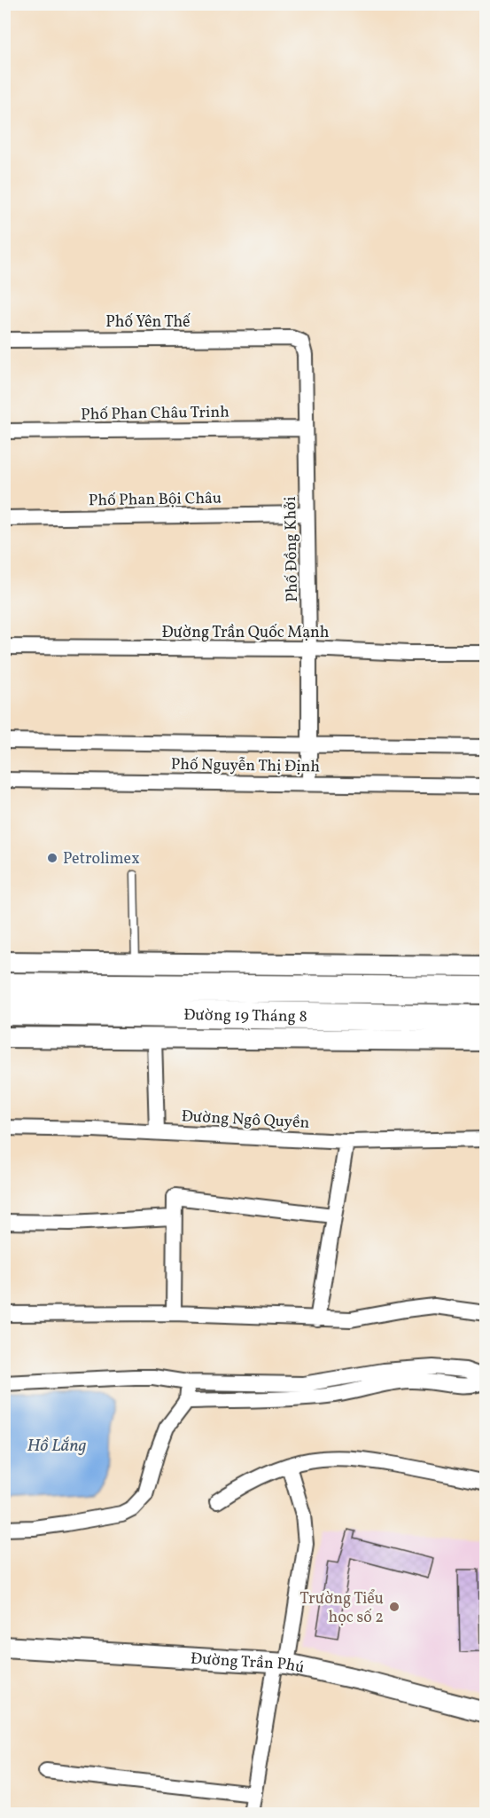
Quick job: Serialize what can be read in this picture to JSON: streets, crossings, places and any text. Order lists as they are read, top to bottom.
{
  "streets": {
    "highway": ["Đường 19 Tháng 8"],
    "street": [
      "Phố Yên Thế",
      "Phố Phan Châu Trinh",
      "Phố Phan Bội Châu",
      "Phố Đồng Khởi",
      "Đường Trần Quốc Mạnh",
      "Phố Nguyễn Thị Định",
      "Đường Ngô Quyền",
      "Đường Trần Phú"
    ]
  },
  "crossings": [
    ["Phố Yên Thế", "Phố Đồng Khởi"],
    ["Phố Phan Châu Trinh", "Phố Đồng Khởi"],
    ["Phố Phan Bội Châu", "Phố Đồng Khởi"],
    ["Phố Đồng Khởi", "Đường Trần Quốc Mạnh"],
    ["Phố Đồng Khởi", "Phố Nguyễn Thị Định"]
  ],
  "water": ["Hồ Lắng"],
  "places": ["Petrolimex", "Trường Tiểu học số 2"]
}
